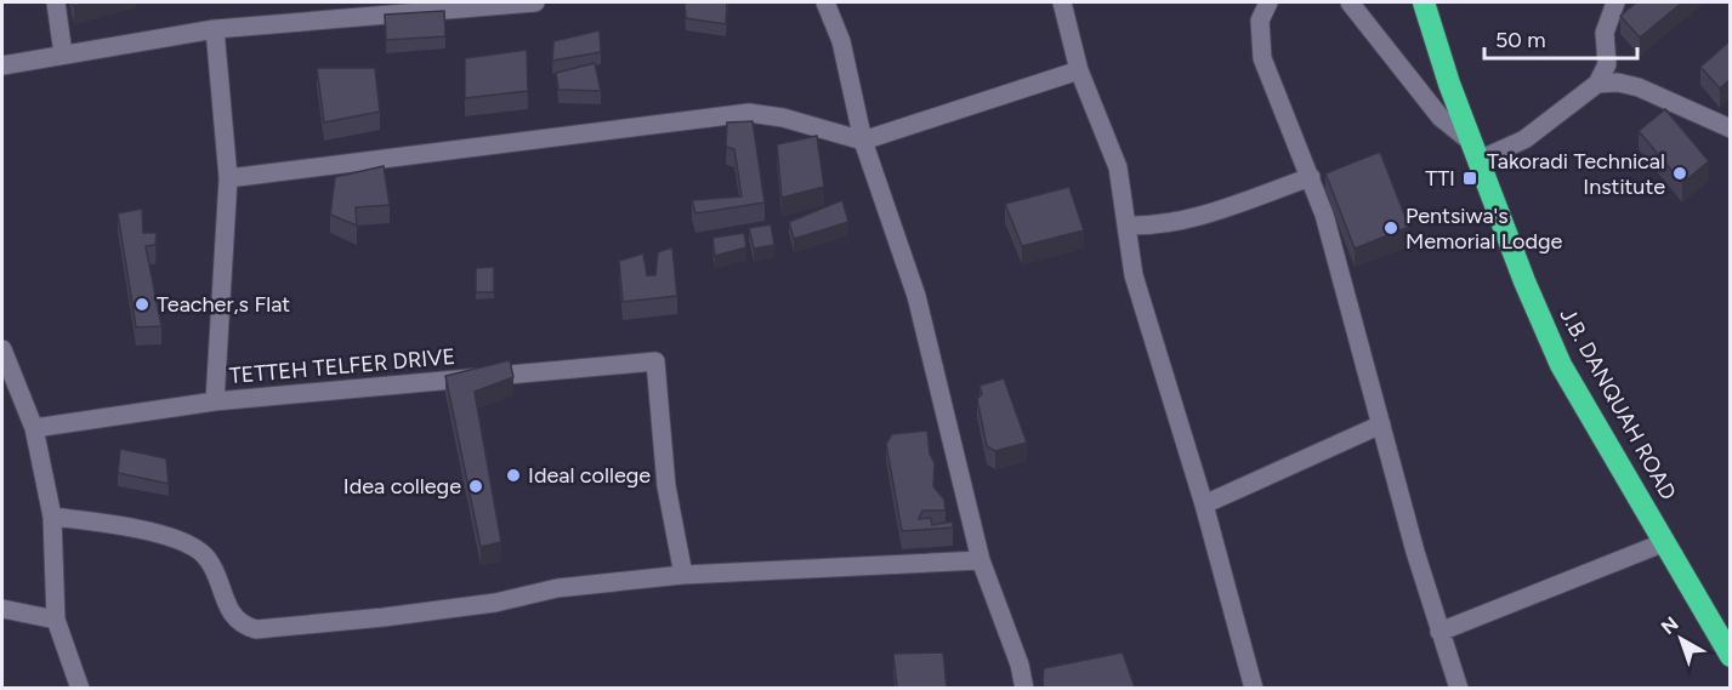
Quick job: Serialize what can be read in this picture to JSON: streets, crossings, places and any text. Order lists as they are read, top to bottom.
{
  "streets": {
    "highway": ["J.B. DANQUAH ROAD"],
    "street": ["TETTEH TELFER DRIVE"]
  },
  "places": {
    "other": [
      "Takoradi Technical Institute",
      "Pentsiwa's Memorial Lodge",
      "Teacher,s Flat",
      "Ideal college",
      "Idea college"
    ],
    "transit": ["TTI"]
  },
  "scale_bar": "50 m",
  "north": "top left"
}
